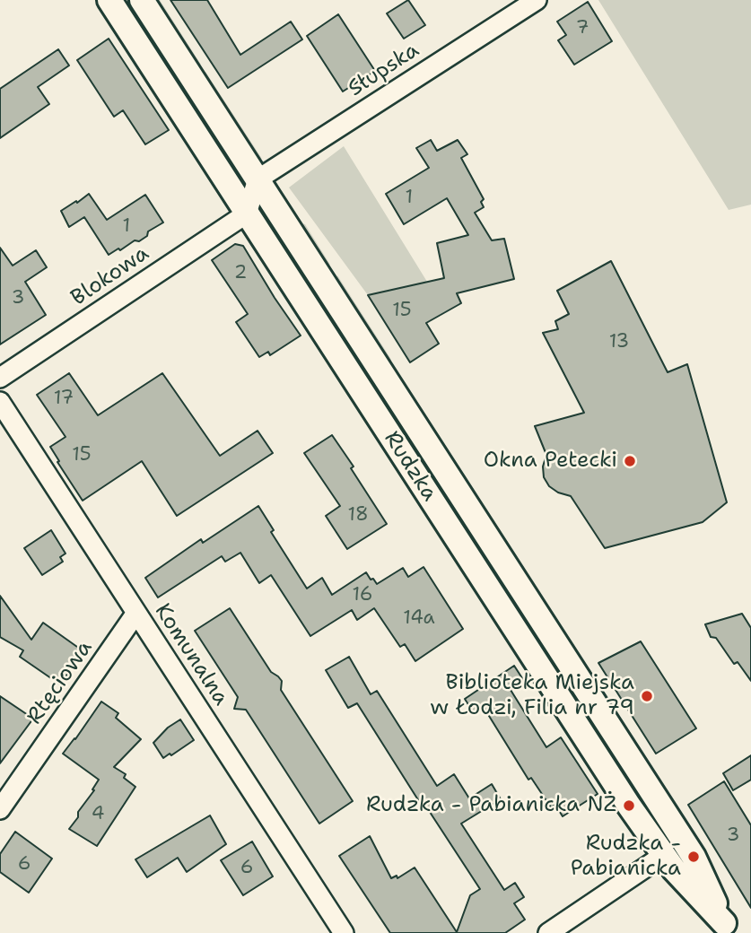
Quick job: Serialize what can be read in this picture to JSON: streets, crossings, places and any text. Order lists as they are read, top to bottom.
{
  "streets": {
    "street": [
      "Słupska",
      "Blokowa",
      "Rudzka",
      "Komunalna",
      "Rtęciowa"
    ]
  },
  "crossings": [
    ["Słupska", "Rudzka"],
    ["Blokowa", "Rudzka"],
    ["Komunalna", "Rtęciowa"]
  ],
  "places": [
    "Okna Petecki",
    "Biblioteka Miejska w Łodzi, Filia nr 79",
    "Rudzka - Pabianicka NŻ",
    "Rudzka - Pabianicka"
  ],
  "house_numbers": [
    "7",
    "1",
    "1",
    "2",
    "3",
    "15",
    "13",
    "17",
    "15",
    "18",
    "16",
    "14a",
    "4",
    "3",
    "6",
    "6"
  ]
}
